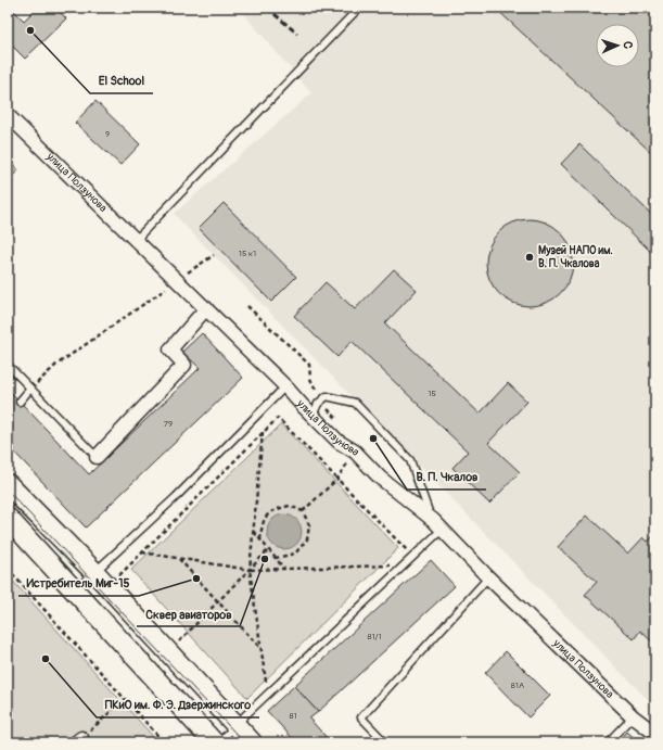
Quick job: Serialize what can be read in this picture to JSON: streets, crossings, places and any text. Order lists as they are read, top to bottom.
{
  "streets": {
    "street": ["улица Ползунова"]
  },
  "places": [
    "El School",
    "Музей НАПО им. В. П. Чкалова",
    "В. П. Чкалов",
    "Сквер авиаторов",
    "Истребитель Миг-15",
    "ПКиО им. Ф. Э. Дзержинского"
  ],
  "house_numbers": [
    "9",
    "15 к1",
    "15",
    "79",
    "81/1",
    "81А",
    "81"
  ],
  "north": "right"
}
